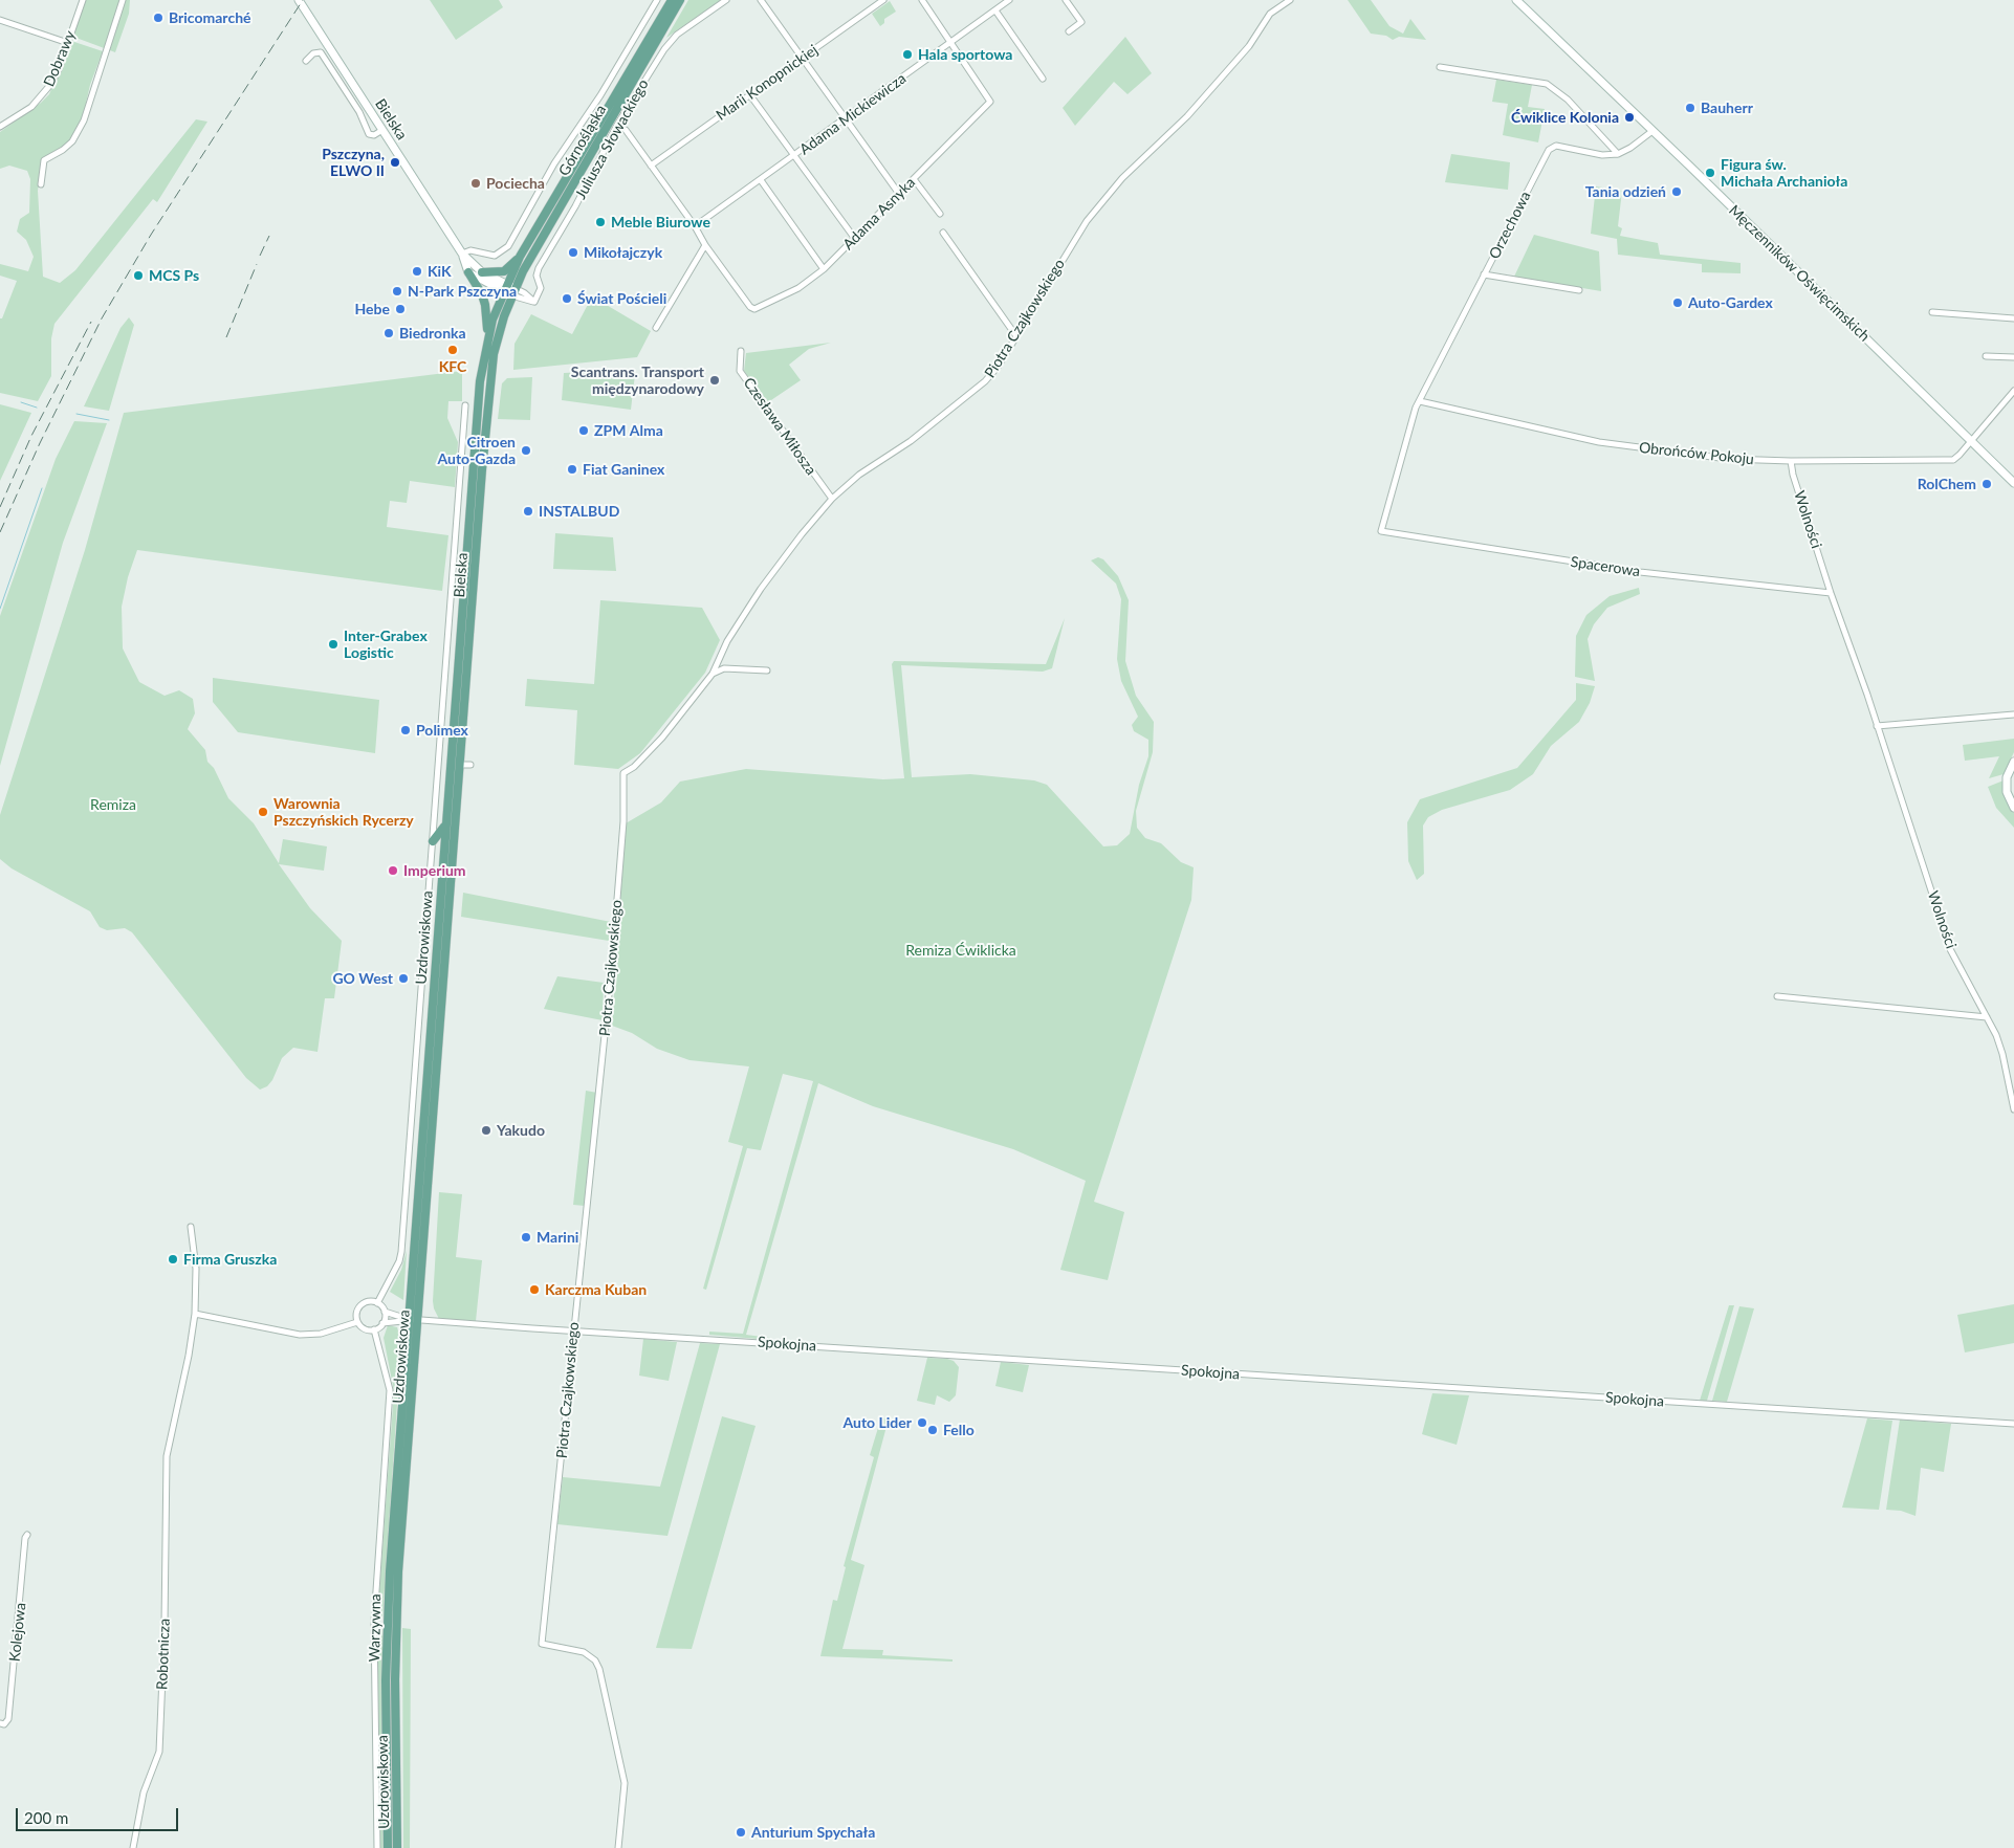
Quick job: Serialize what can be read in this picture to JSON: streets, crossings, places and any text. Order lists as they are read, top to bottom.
{
  "streets": {
    "main road": [
      "Bielska",
      "Górnośląska",
      "Męczenników Oświęcimskich",
      "Uzdrowiskowa"
    ],
    "street": [
      "Dobrawy",
      "Marii Konopnickiej",
      "Adama Mickiewicza",
      "Juliusza Słowackiego",
      "Adama Asnyka",
      "Orzechowa",
      "Piotra Czajkowskiego",
      "Czesława Miłosza",
      "Obrońców Pokoju",
      "Wolności",
      "Spacerowa",
      "Spokojna",
      "Warzywna",
      "Kolejowa",
      "Robotnicza"
    ]
  },
  "crossings": [
    ["Adama Mickiewicza", "Adama Asnyka"],
    ["Bielska", "Juliusza Słowackiego"],
    ["Bielska", "Górnośląska"],
    ["Bielska", "Uzdrowiskowa"],
    ["Juliusza Słowackiego", "Górnośląska"],
    ["Orzechowa", "Obrońców Pokoju"],
    ["Orzechowa", "Spacerowa"],
    ["Męczenników Oświęcimskich", "Obrońców Pokoju"],
    ["Piotra Czajkowskiego", "Czesława Miłosza"],
    ["Piotra Czajkowskiego", "Spokojna"],
    ["Obrońców Pokoju", "Wolności"],
    ["Wolności", "Spacerowa"],
    ["Uzdrowiskowa", "Spokojna"]
  ],
  "parks": ["Remiza", "Remiza Ćwiklicka"],
  "places": [
    "Bricomarché",
    "Hala sportowa",
    "Bauherr",
    "Ćwiklice Kolonia",
    "Pszczyna, ELWO II",
    "Figura św. Michała Archanioła",
    "Pociecha",
    "Tania odzień",
    "Meble Biurowe",
    "Mikołajczyk",
    "KiK",
    "MCS Ps",
    "N-Park Pszczyna",
    "Świat Pościeli",
    "Auto-Gardex",
    "Hebe",
    "Biedronka",
    "KFC",
    "Scantrans. Transport międzynarodowy",
    "ZPM Alma",
    "Citroen Auto-Gazda",
    "Fiat Ganinex",
    "RolChem",
    "INSTALBUD",
    "Inter-Grabex Logistic",
    "Polimex",
    "Warownia Pszczyńskich Rycerzy",
    "Imperium",
    "GO West",
    "Yakudo",
    "Marini",
    "Firma Gruszka",
    "Karczma Kuban",
    "Auto Lider",
    "Fello",
    "Anturium Spychała"
  ],
  "scale_bar": "200 m"
}
